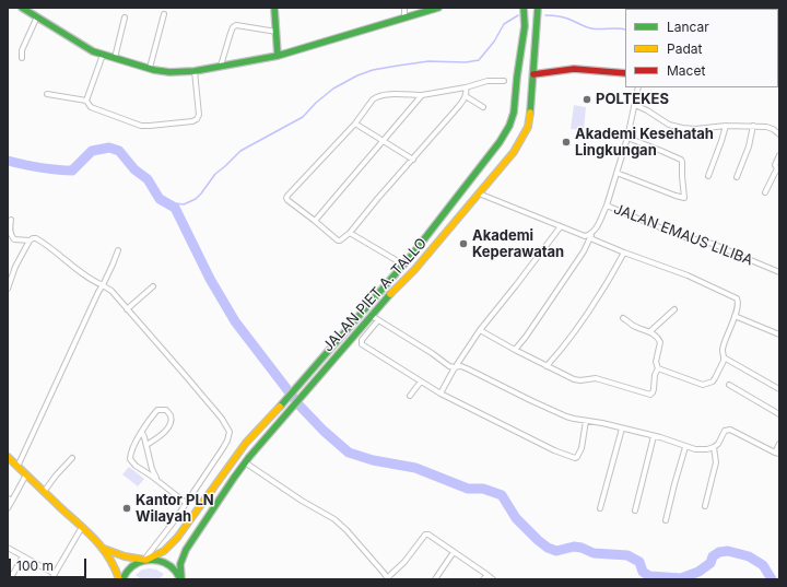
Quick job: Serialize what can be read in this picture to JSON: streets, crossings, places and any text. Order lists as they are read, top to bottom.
{
  "streets": {
    "main road": ["JALAN PIET A. TALLO"],
    "street": ["JALAN EMAUS LILIBA"]
  },
  "places": [
    "POLTEKES",
    "Akademi Kesehatah Lingkungan",
    "Akademi Keperawatan",
    "Kantor PLN Wilayah"
  ],
  "legend": ["Lancar", "Padat", "Macet"],
  "scale_bar": "100 m"
}
